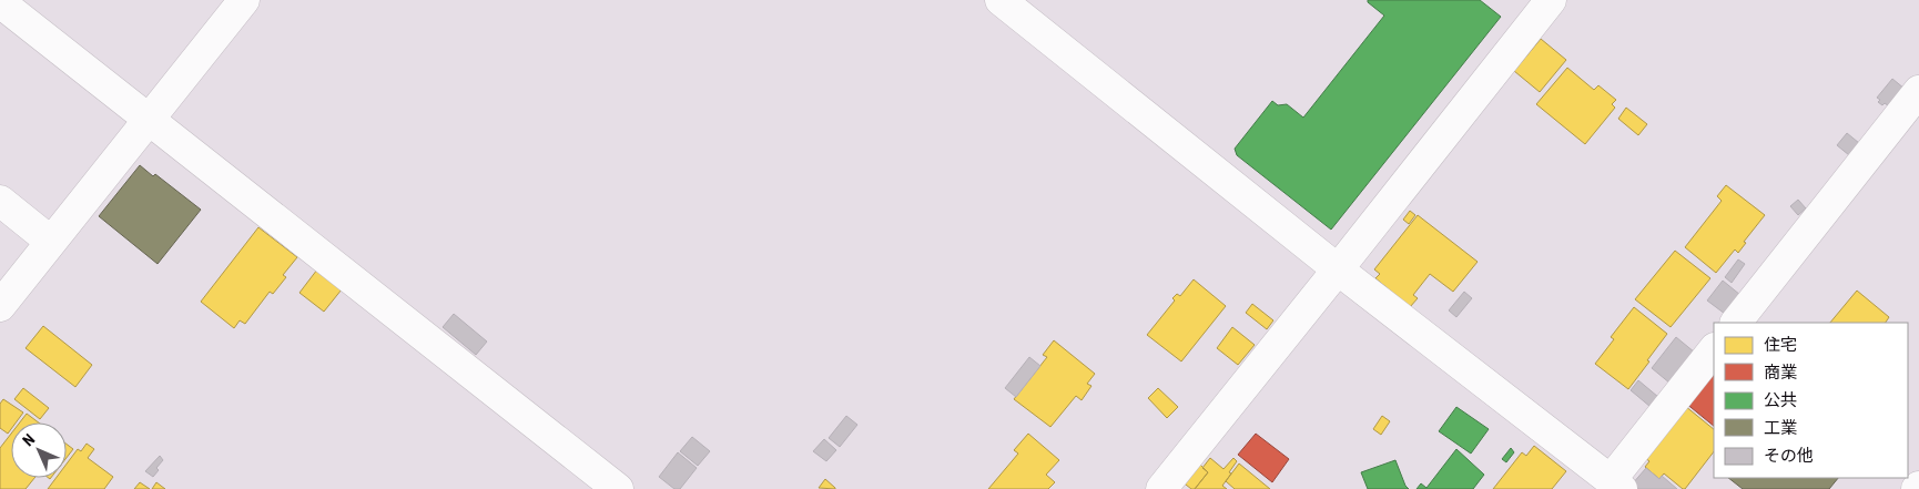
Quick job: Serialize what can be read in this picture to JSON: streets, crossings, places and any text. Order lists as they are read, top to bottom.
{
  "legend": [
    "住宅",
    "商業",
    "公共",
    "工業",
    "その他"
  ],
  "north": "top left"
}
